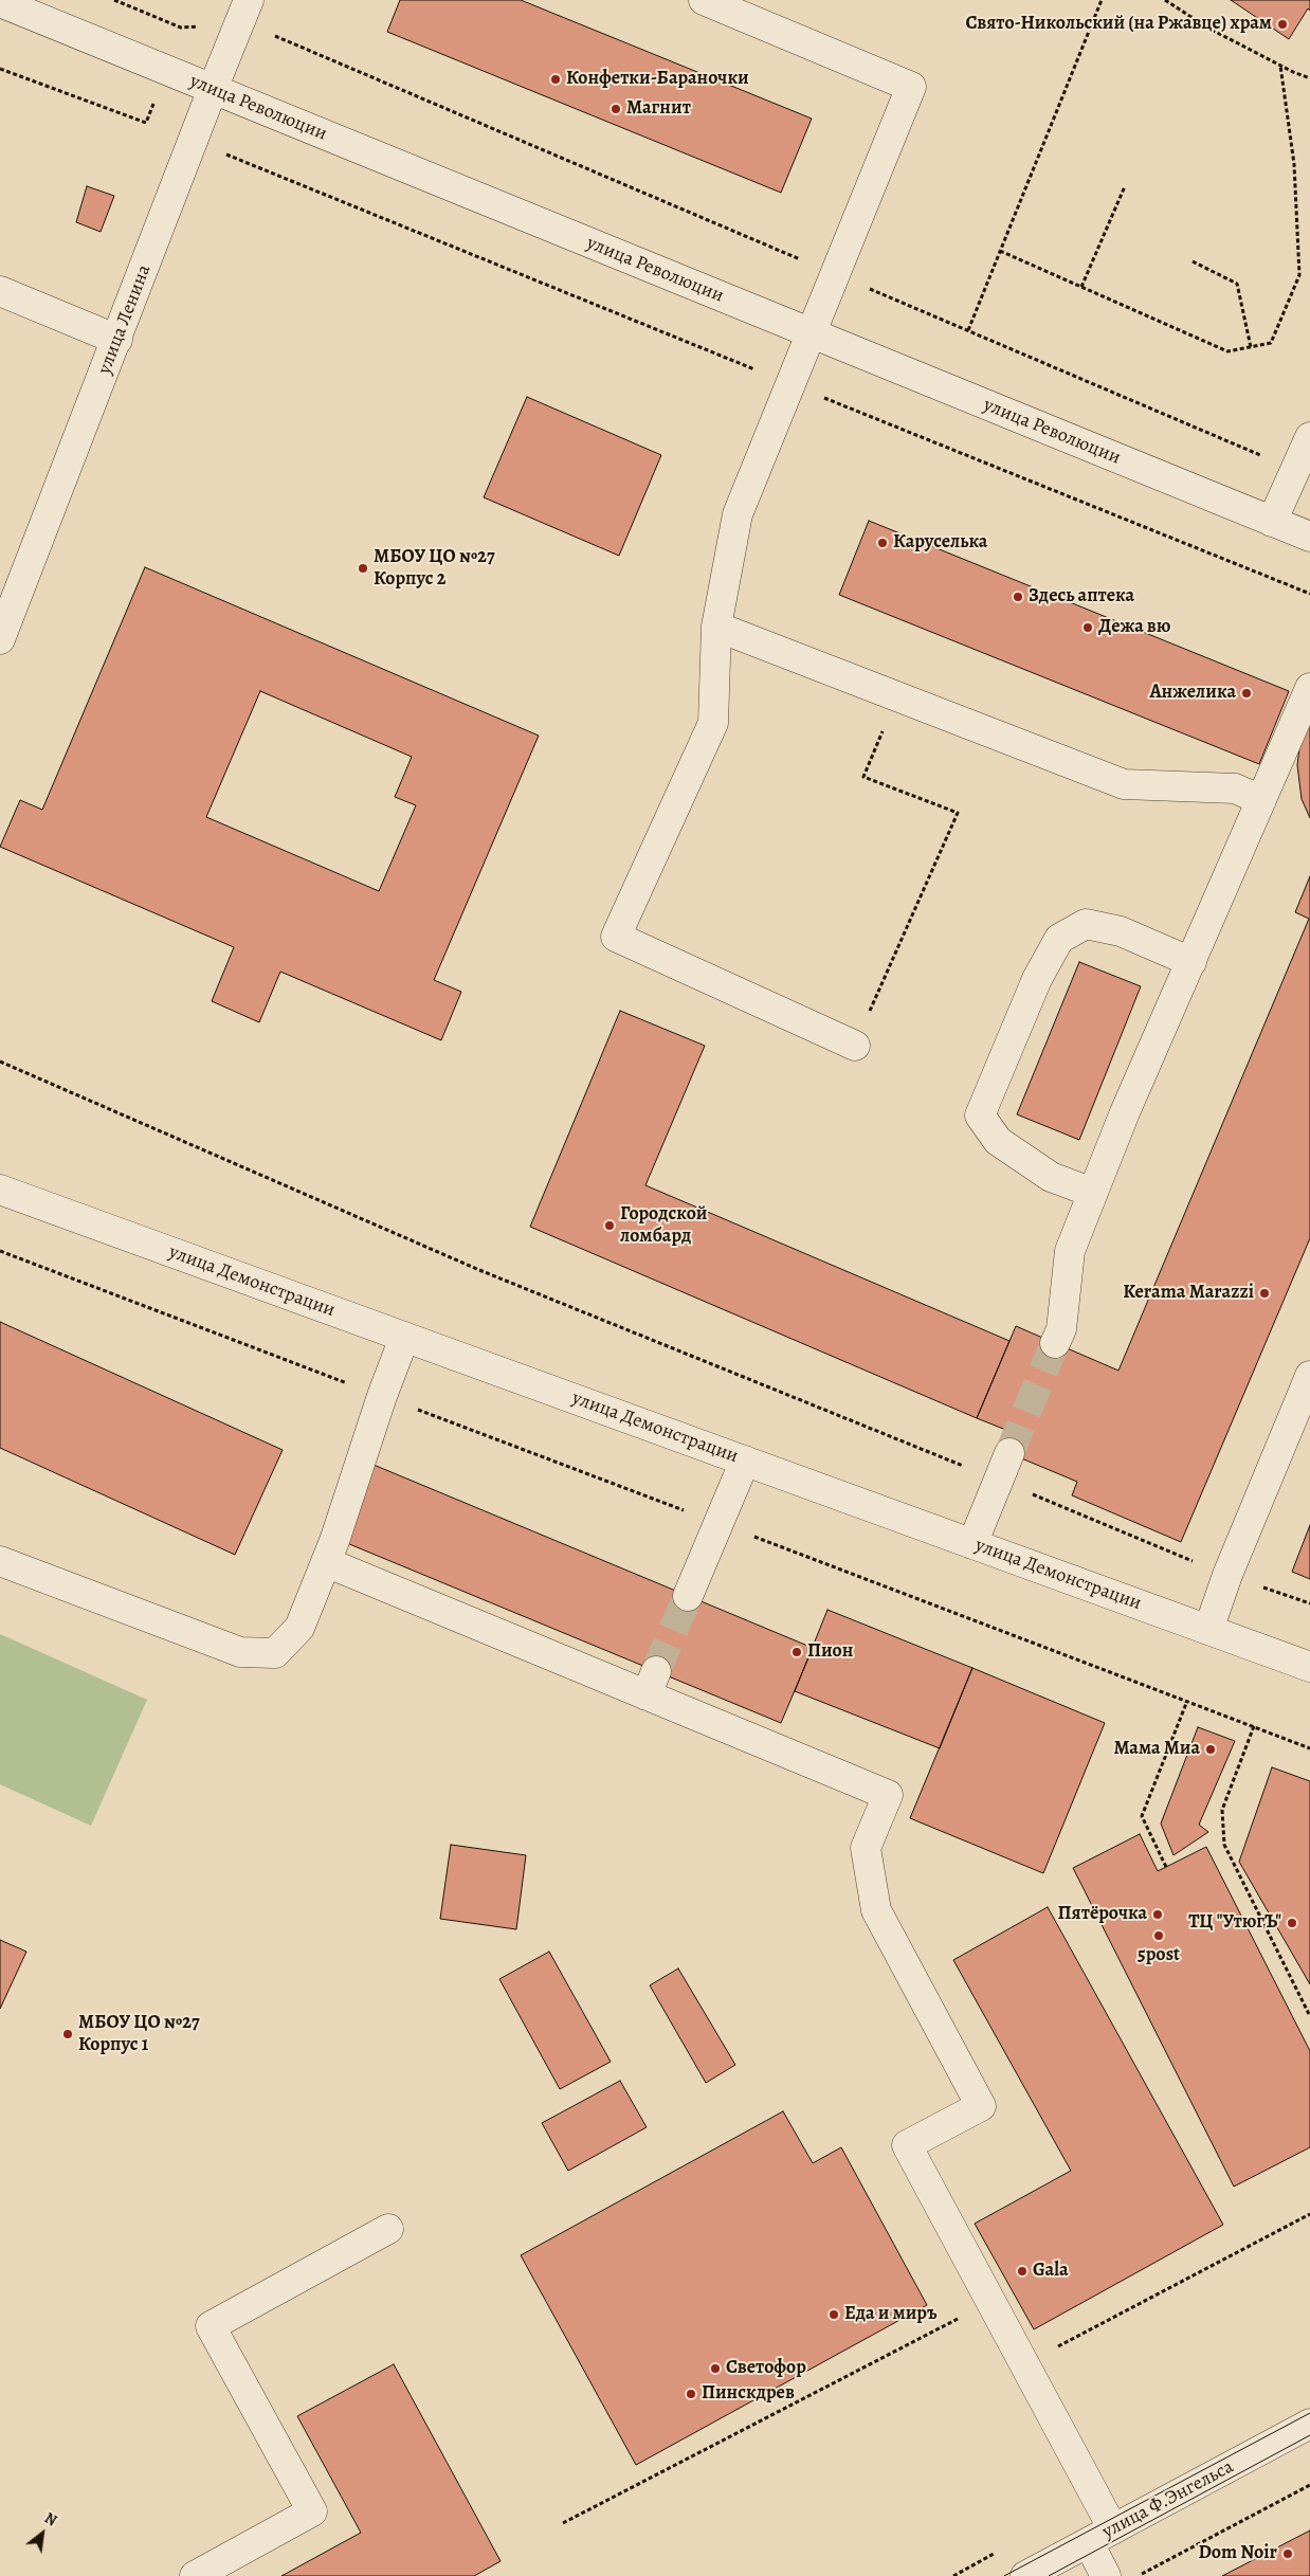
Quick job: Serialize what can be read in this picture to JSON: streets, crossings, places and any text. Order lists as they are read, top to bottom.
{
  "streets": {
    "street": [
      "улица Революции",
      "улица Ленина",
      "улица Демонстрации",
      "улица Ф.Энгельса"
    ]
  },
  "crossings": [
    ["улица Революции", "улица Ленина"]
  ],
  "places": [
    "Свято-Никольский (на Ржавце) храм",
    "Конфетки-Бараночки",
    "Магнит",
    "Каруселька",
    "МБОУ ЦО №27 Корпус 2",
    "Здесь аптека",
    "Дежа вю",
    "Анжелика",
    "Городской ломбард",
    "Kerama Marazzi",
    "Пион",
    "Мама Миа",
    "Пятёрочка",
    "ТЦ \"УтюгЪ\"",
    "5post",
    "МБОУ ЦО №27 Корпус 1",
    "Gala",
    "Еда и миръ",
    "Светофор",
    "Пинскдрев",
    "Dom Noir"
  ],
  "north": "top right"
}
